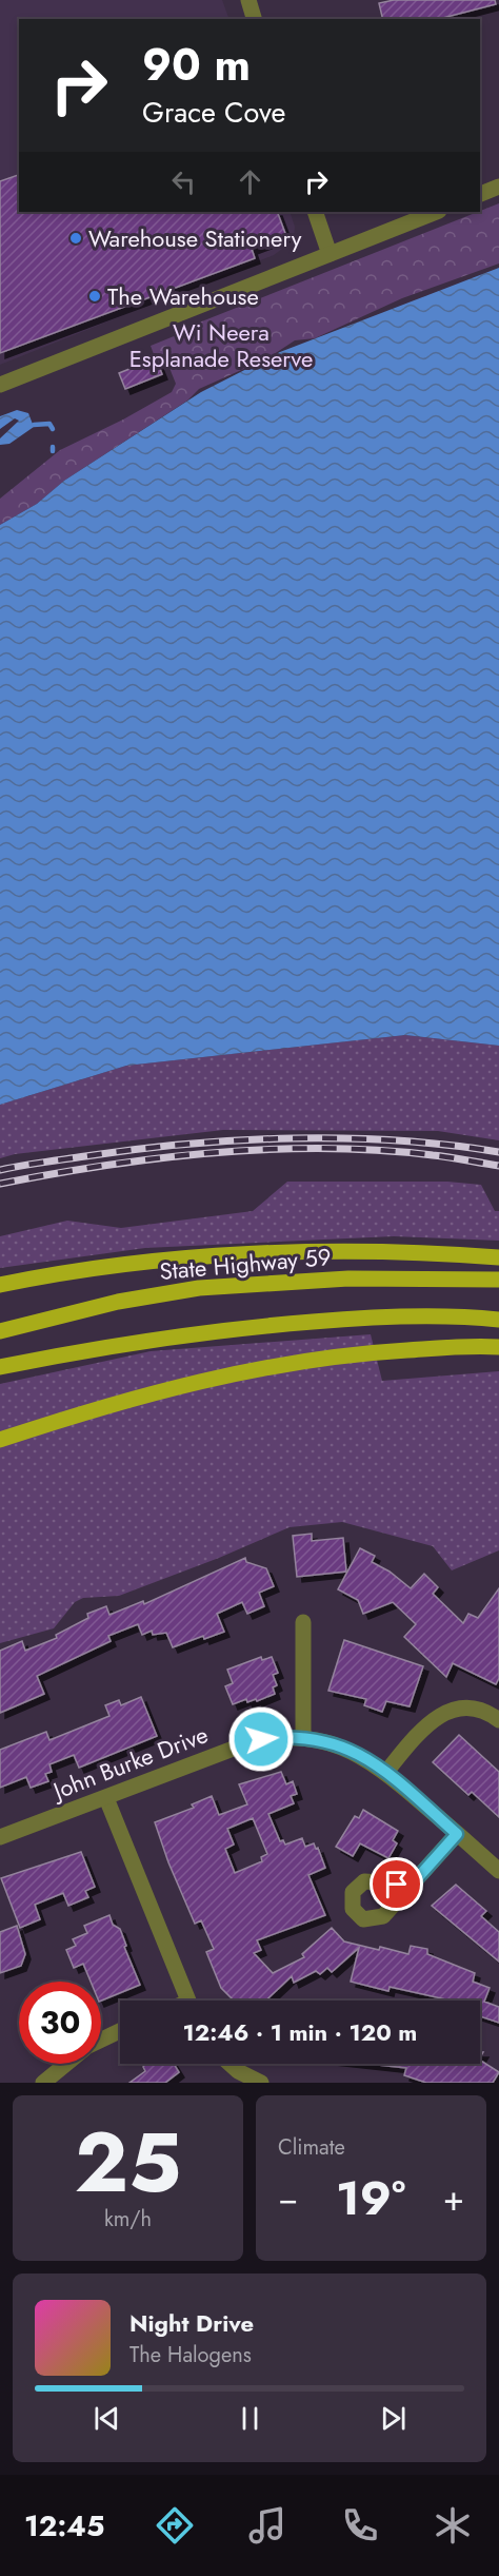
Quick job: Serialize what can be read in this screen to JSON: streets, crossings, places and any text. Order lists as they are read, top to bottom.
{
  "streets": {
    "main road": ["State Highway 59"],
    "street": ["John Burke Drive"]
  },
  "parks": ["Wi Neera Esplanade Reserve"],
  "places": ["Warehouse Stationery", "The Warehouse"],
  "page": {
    "turn": ["90 m", "Grace Cove"],
    "limit": "30",
    "trip": "12:46 · 1 min · 120 m",
    "tile": [
      ["25", "km/h"],
      "Climate"
    ],
    "heat": ["−", "19°", "+"],
    "song": ["Night Drive", "The Halogens"],
    "tabs": "12:45"
  }
}
